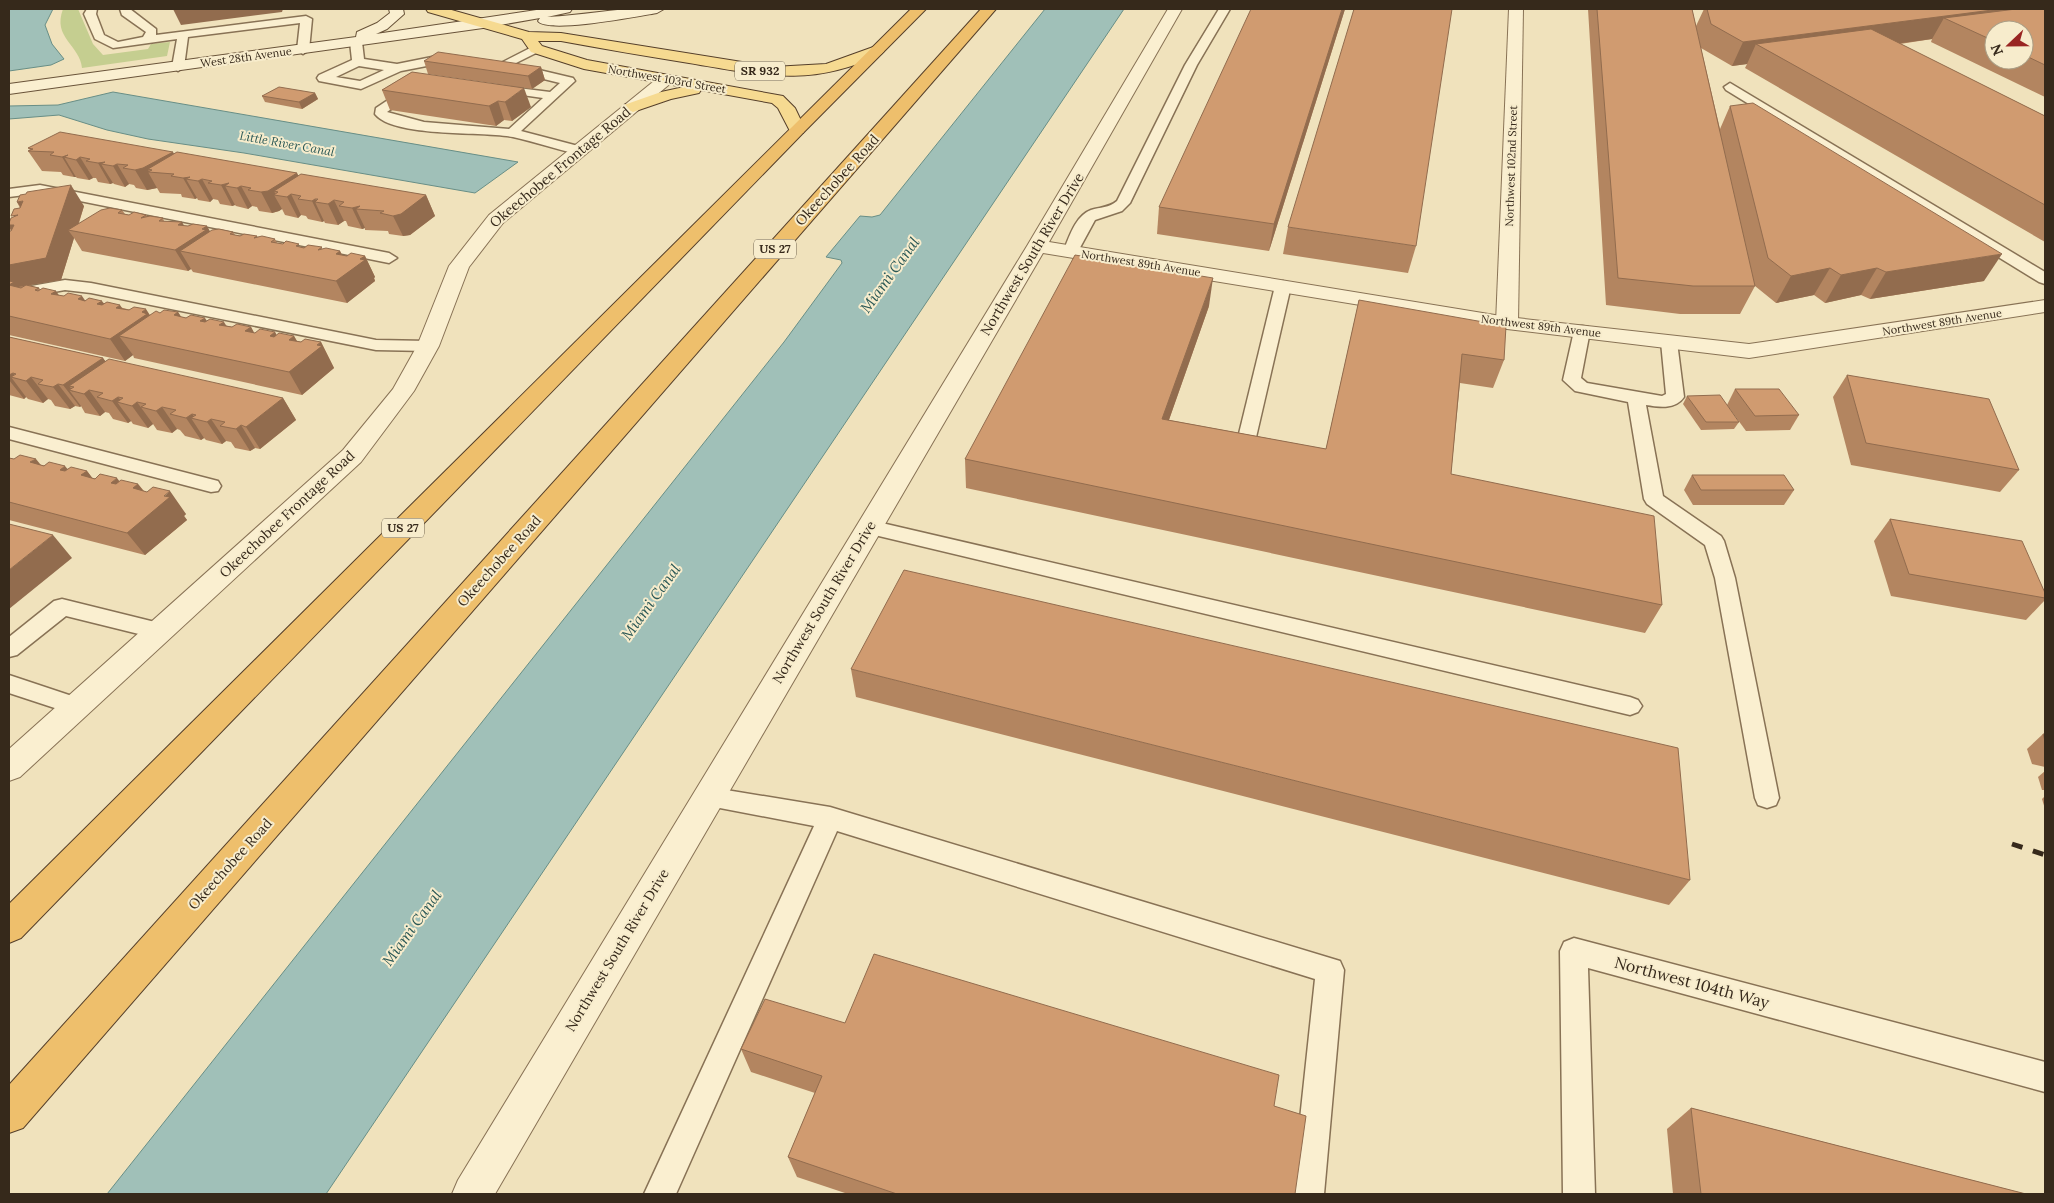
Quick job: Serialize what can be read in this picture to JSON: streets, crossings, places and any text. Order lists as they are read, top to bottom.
{
  "streets": {
    "highway": ["Okeechobee Road", "US 27"],
    "main road": ["SR 932", "Northwest 103rd Street"],
    "street": [
      "West 28th Avenue",
      "Northwest 102nd Street",
      "Okeechobee Frontage Road",
      "Northwest South River Drive",
      "Northwest 89th Avenue"
    ],
    "lane": ["Northwest 104th Way"]
  },
  "crossings": [
    ["West 28th Avenue", "Northwest 103rd Street"],
    ["SR 932", "Northwest 103rd Street"],
    ["SR 932", "US 27"],
    ["Northwest 103rd Street", "Okeechobee Frontage Road"],
    ["Northwest 103rd Street", "US 27"],
    ["Northwest 102nd Street", "Northwest 89th Avenue"],
    ["Northwest South River Drive", "Northwest 89th Avenue"]
  ],
  "water": ["Little River Canal", "Miami Canal"],
  "north": "left"
}
